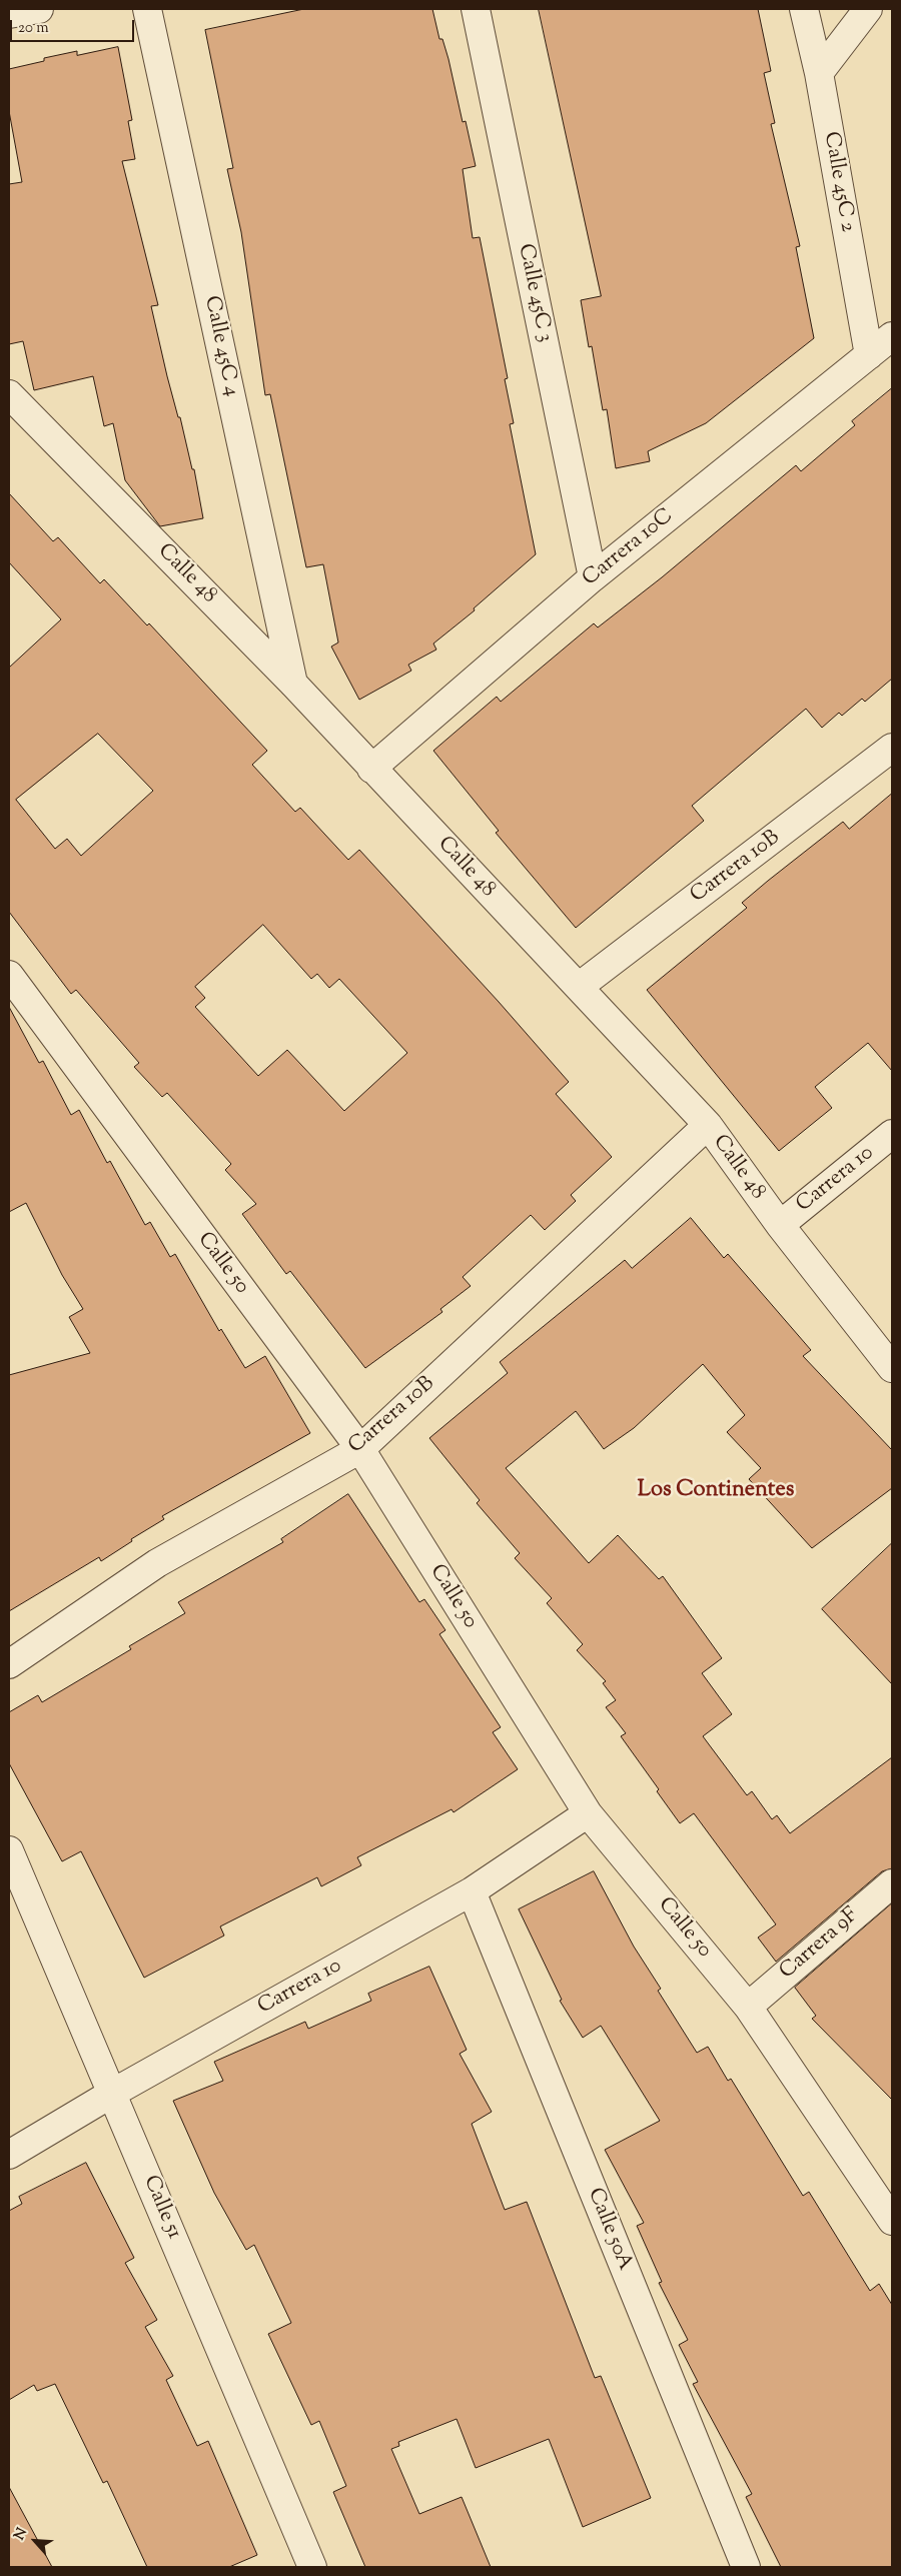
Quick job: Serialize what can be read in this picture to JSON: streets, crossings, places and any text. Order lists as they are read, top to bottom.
{
  "streets": {
    "street": [
      "Calle 45C 2",
      "Calle 45C 3",
      "Calle 45C 4",
      "Carrera 10C",
      "Calle 48",
      "Carrera 10B",
      "Carrera 10",
      "Calle 50",
      "Carrera 9F",
      "Calle 51",
      "Calle 50A"
    ]
  },
  "crossings": [
    ["Calle 45C 2", "Carrera 10C"],
    ["Calle 45C 3", "Carrera 10C"],
    ["Calle 45C 4", "Calle 48"],
    ["Carrera 10C", "Calle 48"],
    ["Calle 48", "Carrera 10B"],
    ["Calle 48", "Carrera 10"],
    ["Carrera 10B", "Calle 50"],
    ["Carrera 10", "Calle 50"],
    ["Carrera 10", "Calle 51"],
    ["Carrera 10", "Calle 50A"],
    ["Calle 50", "Carrera 9F"]
  ],
  "districts": ["Los Continentes"],
  "scale_bar": "20 m",
  "north": "top left"
}
